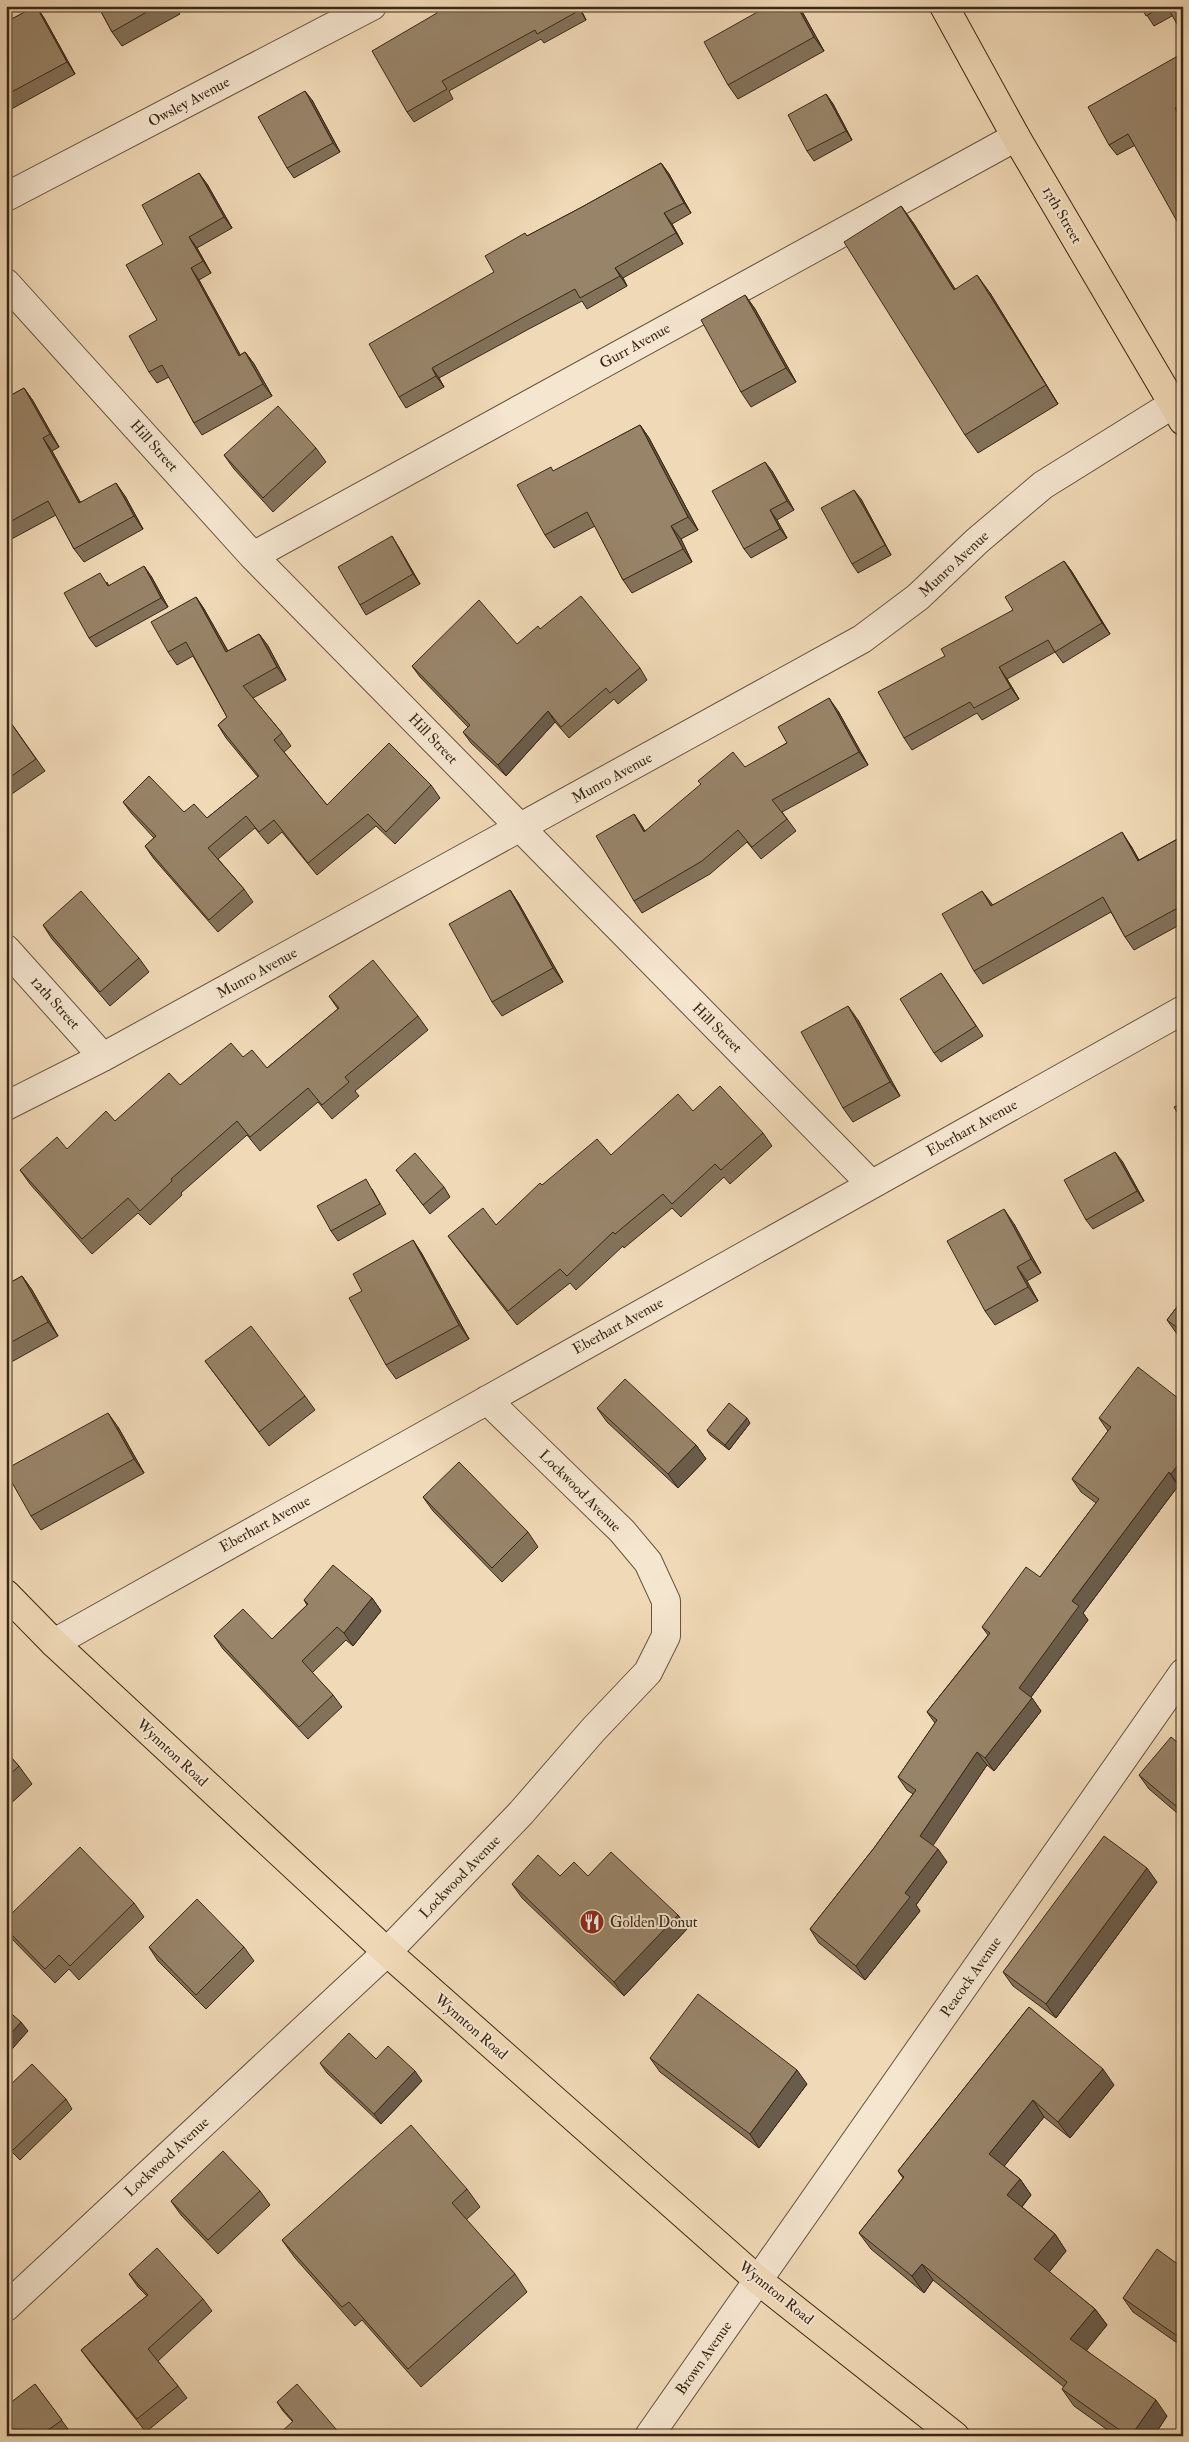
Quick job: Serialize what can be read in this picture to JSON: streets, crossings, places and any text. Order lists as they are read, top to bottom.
{
  "streets": {
    "main road": ["13th Street", "Wynnton Road"],
    "street": [
      "Owsley Avenue",
      "Gurr Avenue",
      "Hill Street",
      "Munro Avenue",
      "12th Street",
      "Eberhart Avenue",
      "Lockwood Avenue",
      "Peacock Avenue",
      "Brown Avenue"
    ]
  },
  "crossings": [
    ["13th Street", "Gurr Avenue"],
    ["13th Street", "Munro Avenue"],
    ["Gurr Avenue", "Hill Street"],
    ["Hill Street", "Munro Avenue"],
    ["Hill Street", "Eberhart Avenue"],
    ["Munro Avenue", "12th Street"],
    ["Eberhart Avenue", "Lockwood Avenue"],
    ["Eberhart Avenue", "Wynnton Road"],
    ["Lockwood Avenue", "Wynnton Road"],
    ["Wynnton Road", "Peacock Avenue"],
    ["Wynnton Road", "Brown Avenue"],
    ["Peacock Avenue", "Brown Avenue"]
  ],
  "places": {
    "restaurant": ["Golden Donut"]
  }
}
